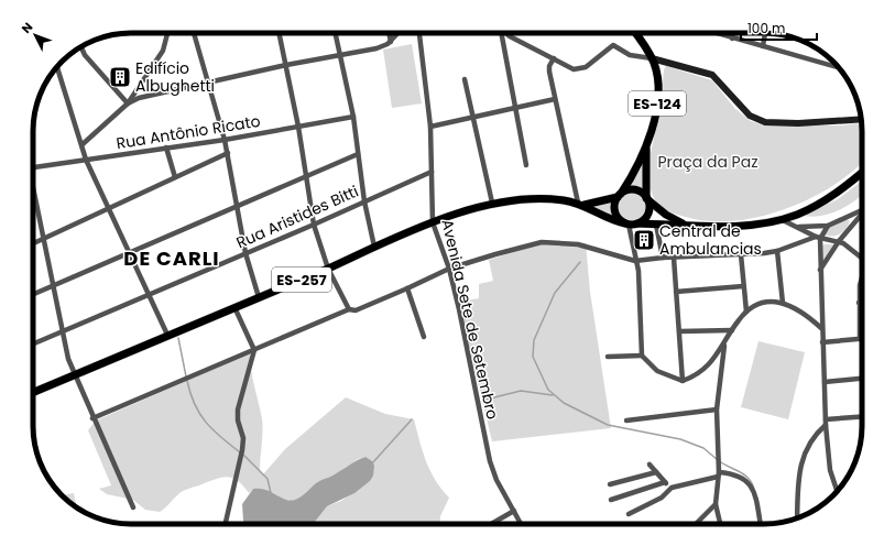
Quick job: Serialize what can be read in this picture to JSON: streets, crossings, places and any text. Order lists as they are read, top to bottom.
{
  "streets": {
    "main road": ["ES-124", "ES-257"],
    "street": ["Rua Antônio Ricato", "Rua Aristides Bitti", "Avenida Sete de Setembro"]
  },
  "crossings": [
    ["ES-124", "ES-257"],
    ["Rua Aristides Bitti", "Avenida Sete de Setembro"],
    ["ES-257", "Avenida Sete de Setembro"]
  ],
  "districts": ["DE CARLI"],
  "parks": ["Praça da Paz"],
  "places": {
    "building": ["Edifício Albughetti", "Central de Ambulancias"]
  },
  "scale_bar": "100 m",
  "north": "top left"
}
